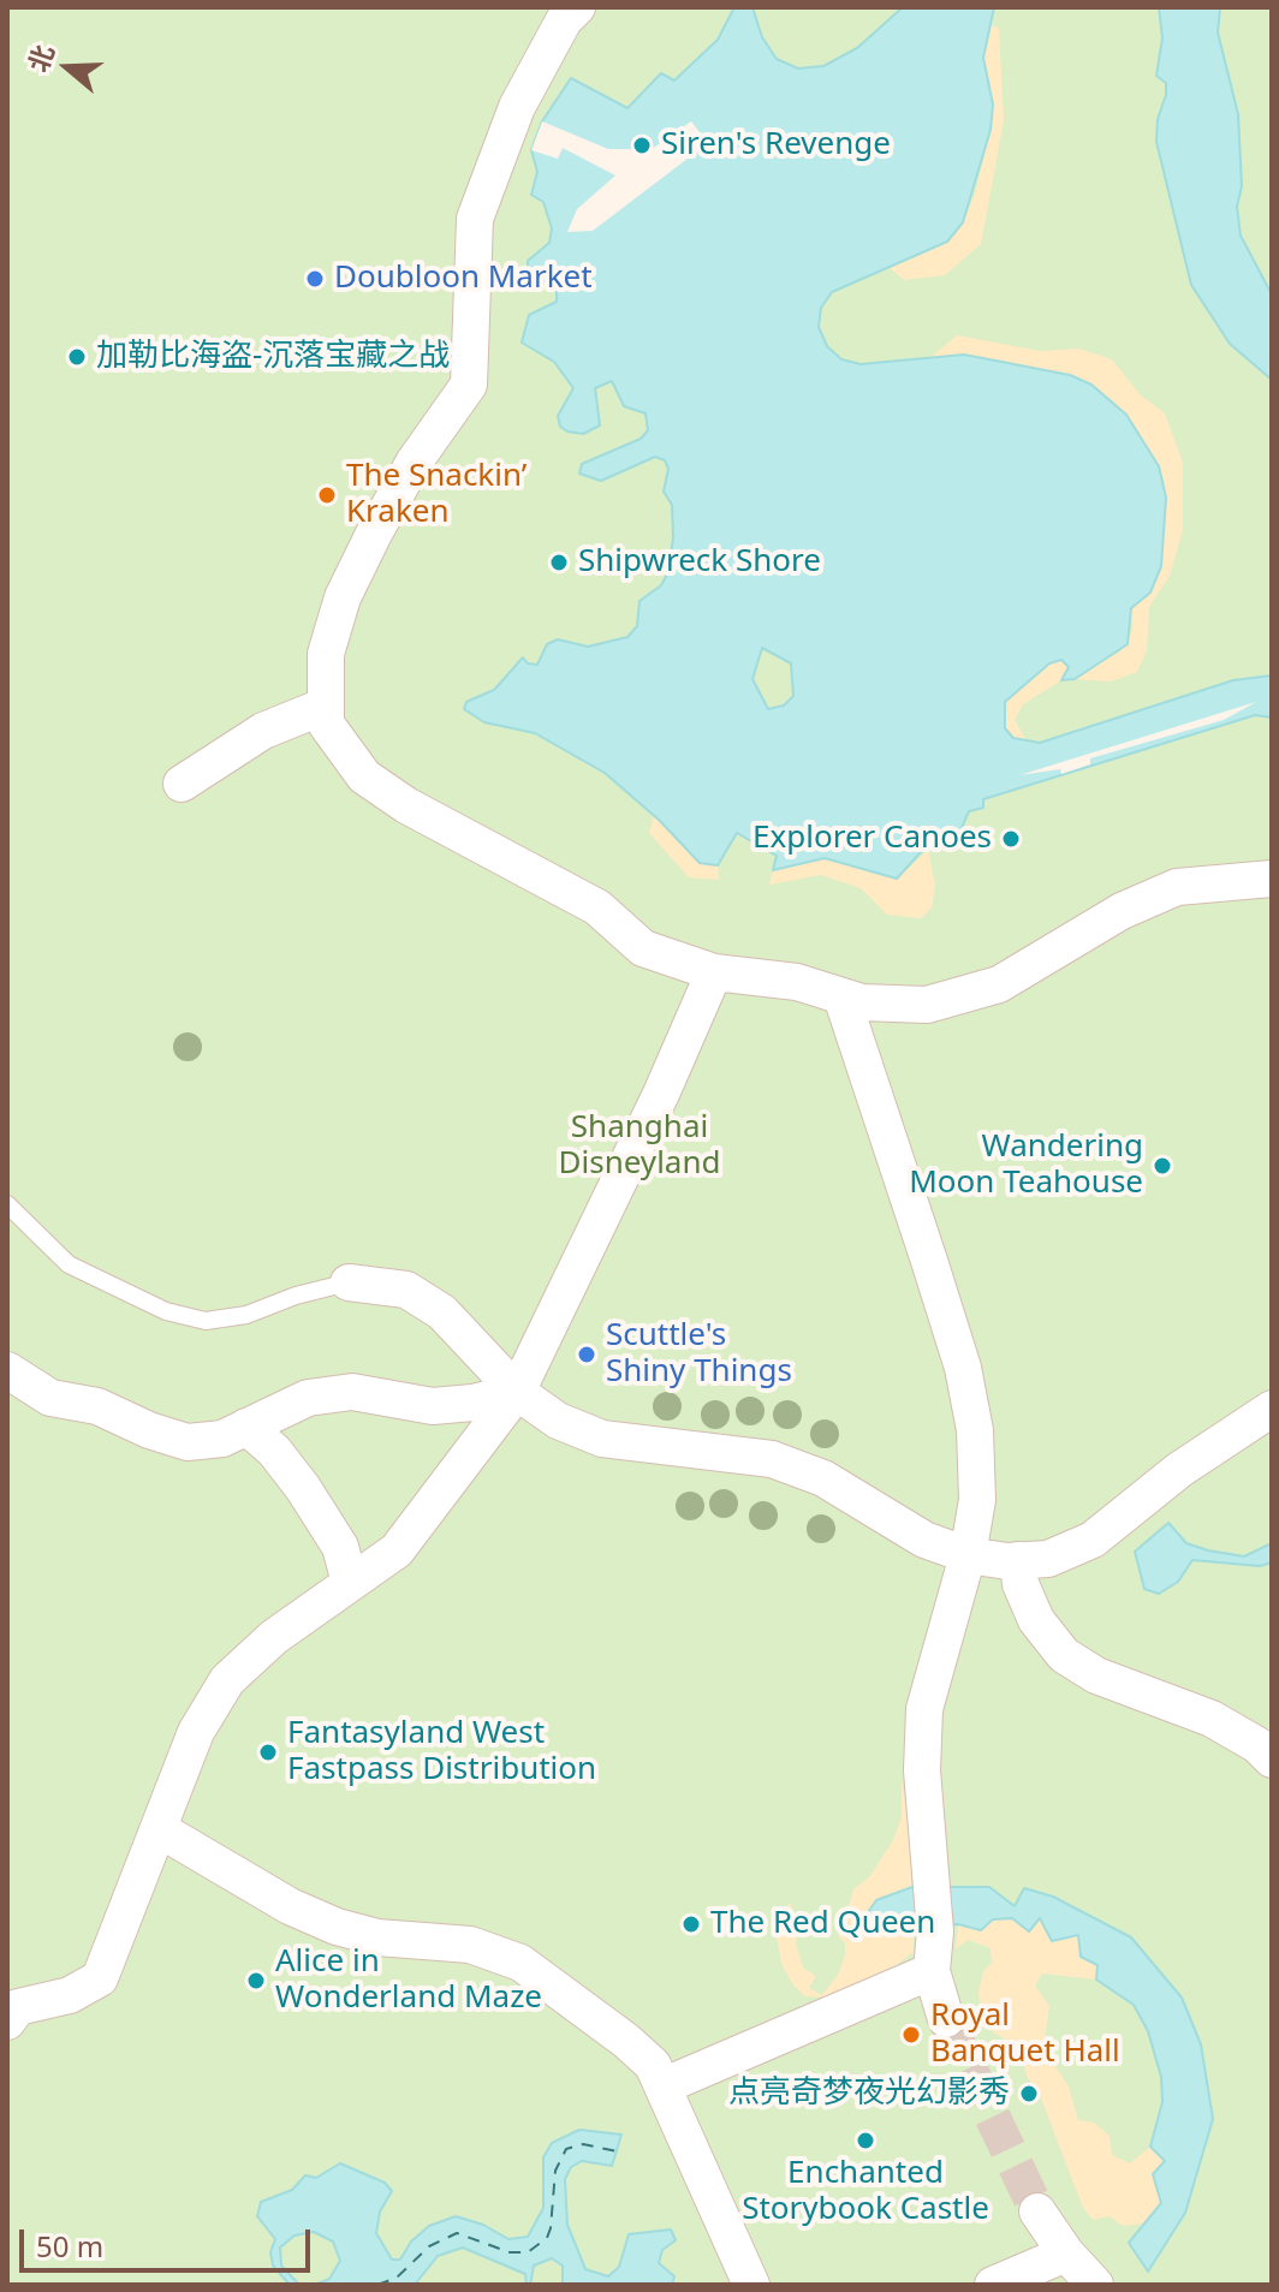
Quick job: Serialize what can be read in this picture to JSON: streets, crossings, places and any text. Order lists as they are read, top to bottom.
{
  "parks": ["Shanghai Disneyland"],
  "places": [
    "Siren's Revenge",
    "Doubloon Market",
    "加勒比海盗-沉落宝藏之战",
    "The Snackin’ Kraken",
    "Shipwreck Shore",
    "Explorer Canoes",
    "Wandering Moon Teahouse",
    "Scuttle's Shiny Things",
    "Fantasyland West Fastpass Distribution",
    "The Red Queen",
    "Alice in Wonderland Maze",
    "Royal Banquet Hall",
    "点亮奇梦夜光幻影秀",
    "Enchanted Storybook Castle"
  ],
  "scale_bar": "50 m",
  "north": "left"
}
